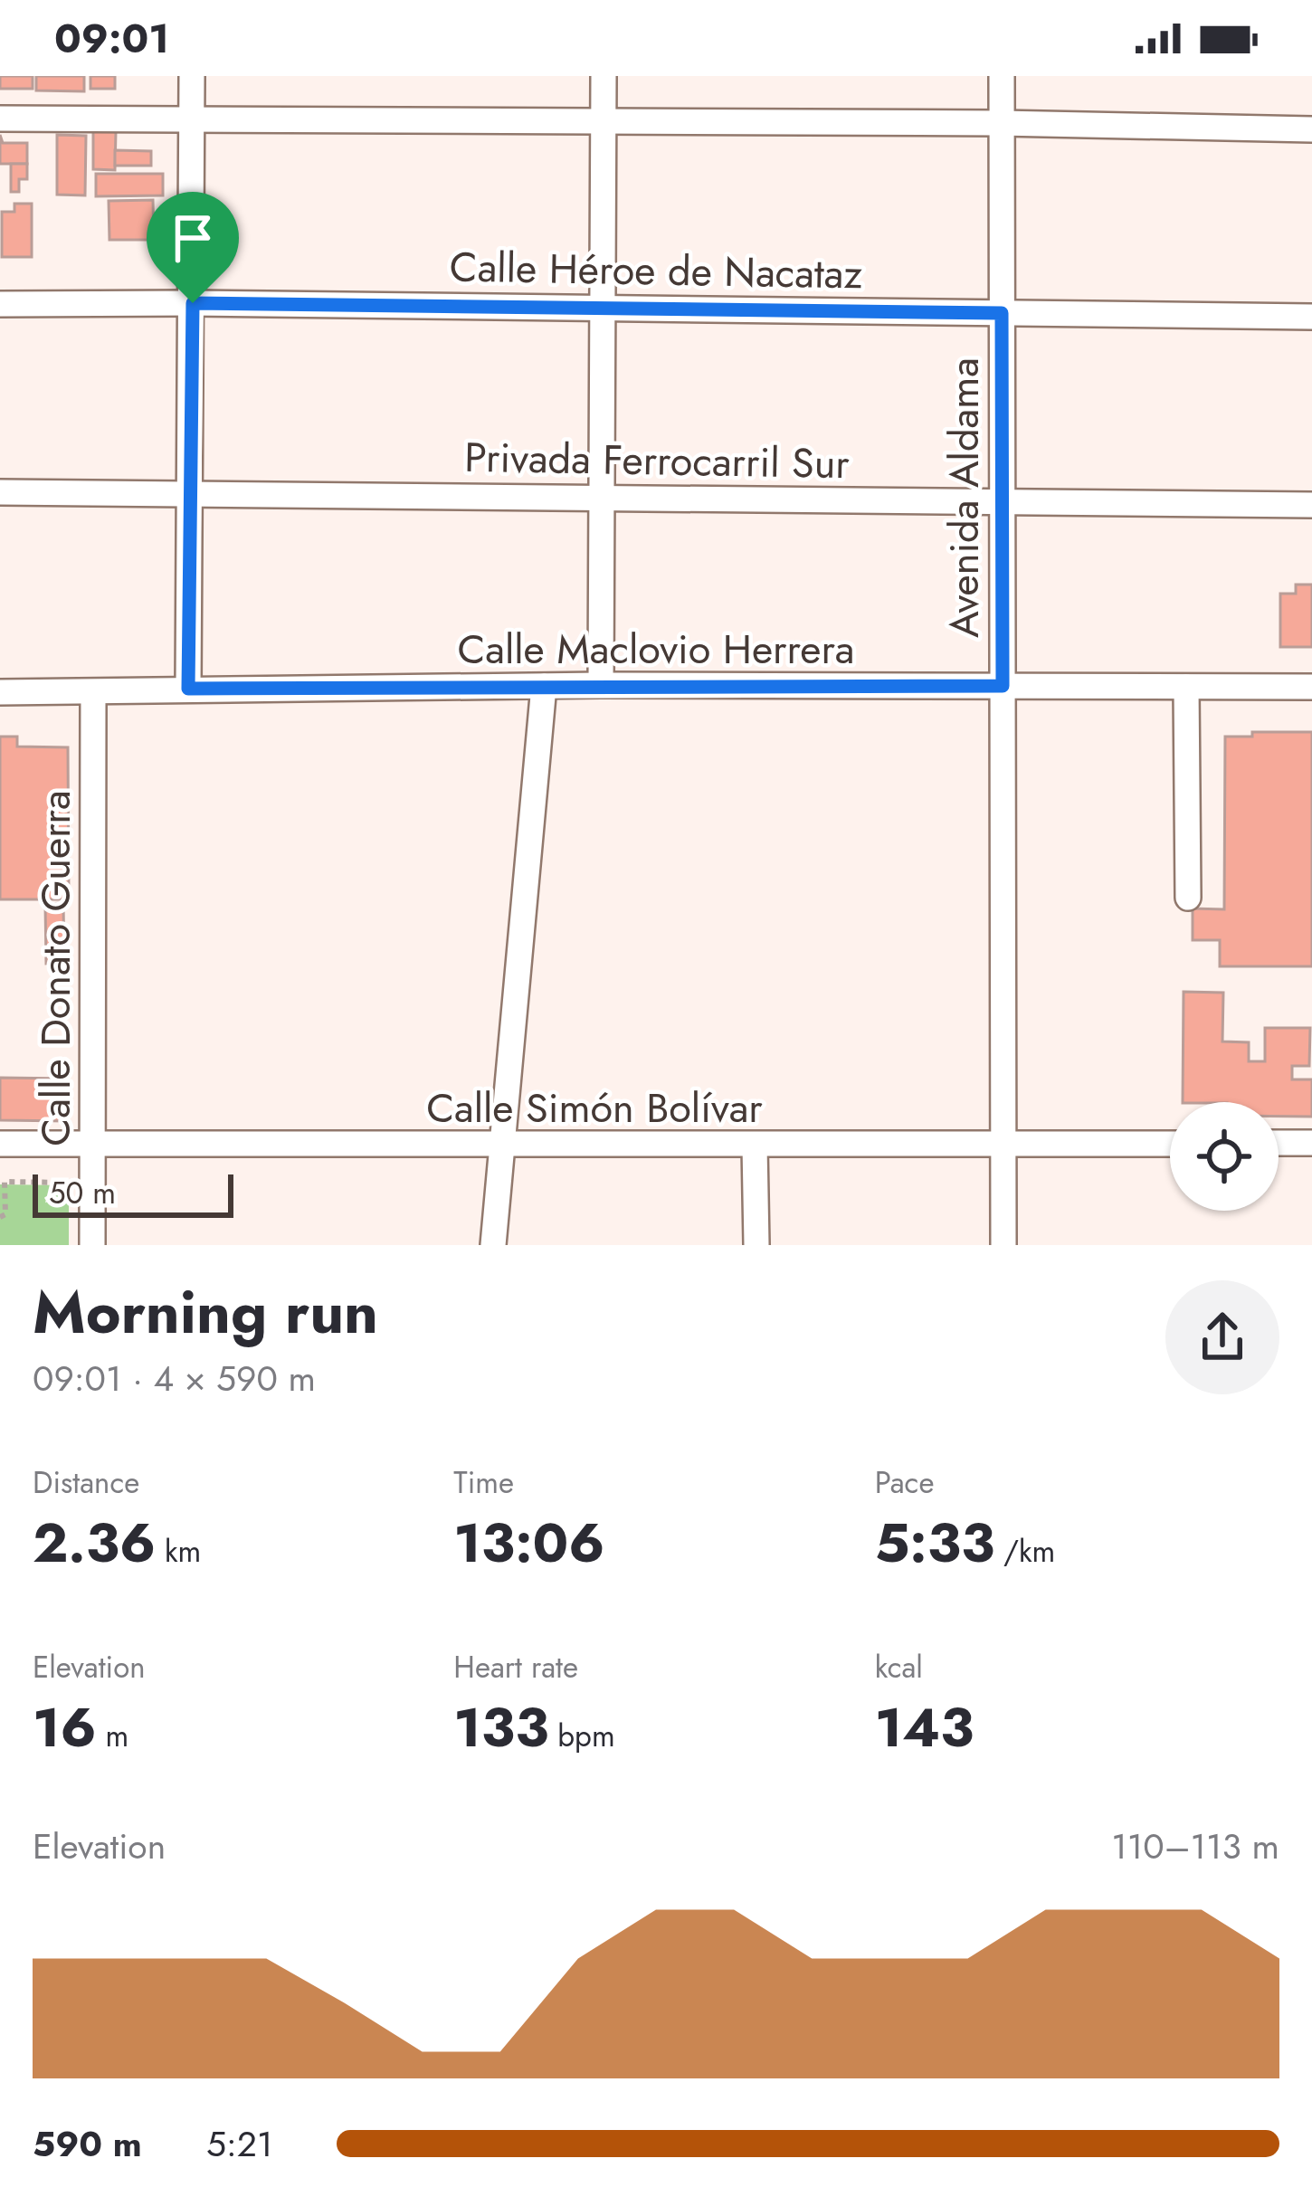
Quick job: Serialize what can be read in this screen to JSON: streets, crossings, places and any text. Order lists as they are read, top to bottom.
{
  "streets": {
    "street": [
      "Calle Héroe de Nacataz",
      "Privada Ferrocarril Sur",
      "Avenida Aldama",
      "Calle Maclovio Herrera",
      "Calle Donato Guerra",
      "Calle Simón Bolívar"
    ]
  },
  "crossings": [
    ["Calle Héroe de Nacataz", "Avenida Aldama"],
    ["Privada Ferrocarril Sur", "Avenida Aldama"],
    ["Avenida Aldama", "Calle Maclovio Herrera"],
    ["Avenida Aldama", "Calle Simón Bolívar"],
    ["Calle Maclovio Herrera", "Calle Donato Guerra"],
    ["Calle Donato Guerra", "Calle Simón Bolívar"]
  ],
  "scale_bar": "50 m",
  "page": {
    "status": "09:01",
    "scale": "50 m",
    "heading": ["Morning run", "09:01 · 4 × 590 m"],
    "stats": [
      ["Distance", "2.36 km"],
      ["Time", "13:06"],
      ["Pace", "5:33 /km"],
      ["Elevation", "16 m"],
      ["Heart rate", "133 bpm"],
      ["kcal", "143"]
    ],
    "chart": ["Elevation", "110–113 m"],
    "list": [
      {
        "name": "590 m",
        "note": "5:21"
      }
    ]
  }
}
